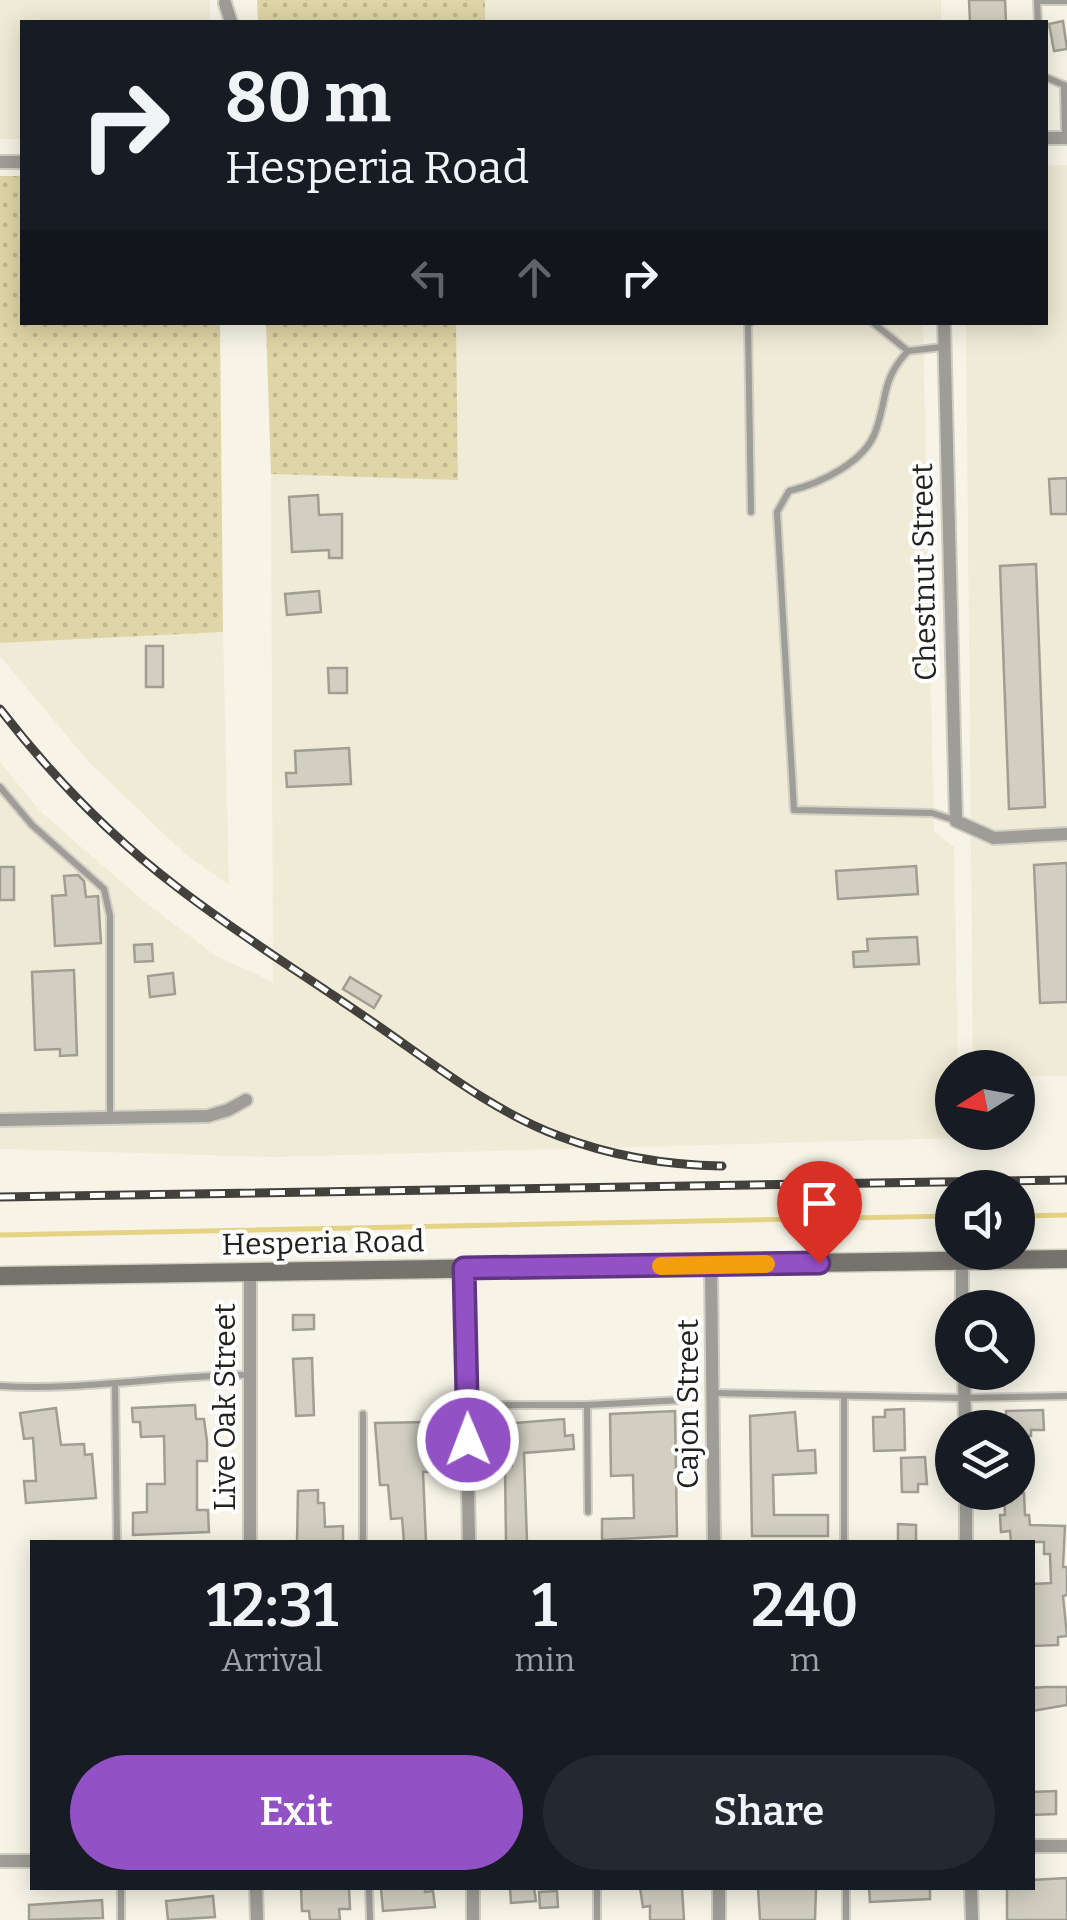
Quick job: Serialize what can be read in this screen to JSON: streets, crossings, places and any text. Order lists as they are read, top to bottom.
{
  "streets": {
    "main road": ["Hesperia Road"],
    "street": ["Chestnut Street", "Cajon Street", "Live Oak Street"]
  },
  "crossings": [
    ["Hesperia Road", "Cajon Street"],
    ["Hesperia Road", "Live Oak Street"]
  ],
  "north": "left",
  "page": {
    "turn": ["80 m", "Hesperia Road"],
    "eta": [
      "12:31",
      "Arrival",
      "1",
      "min",
      "240",
      "m"
    ],
    "buttons": ["Exit", "Share"]
  }
}
